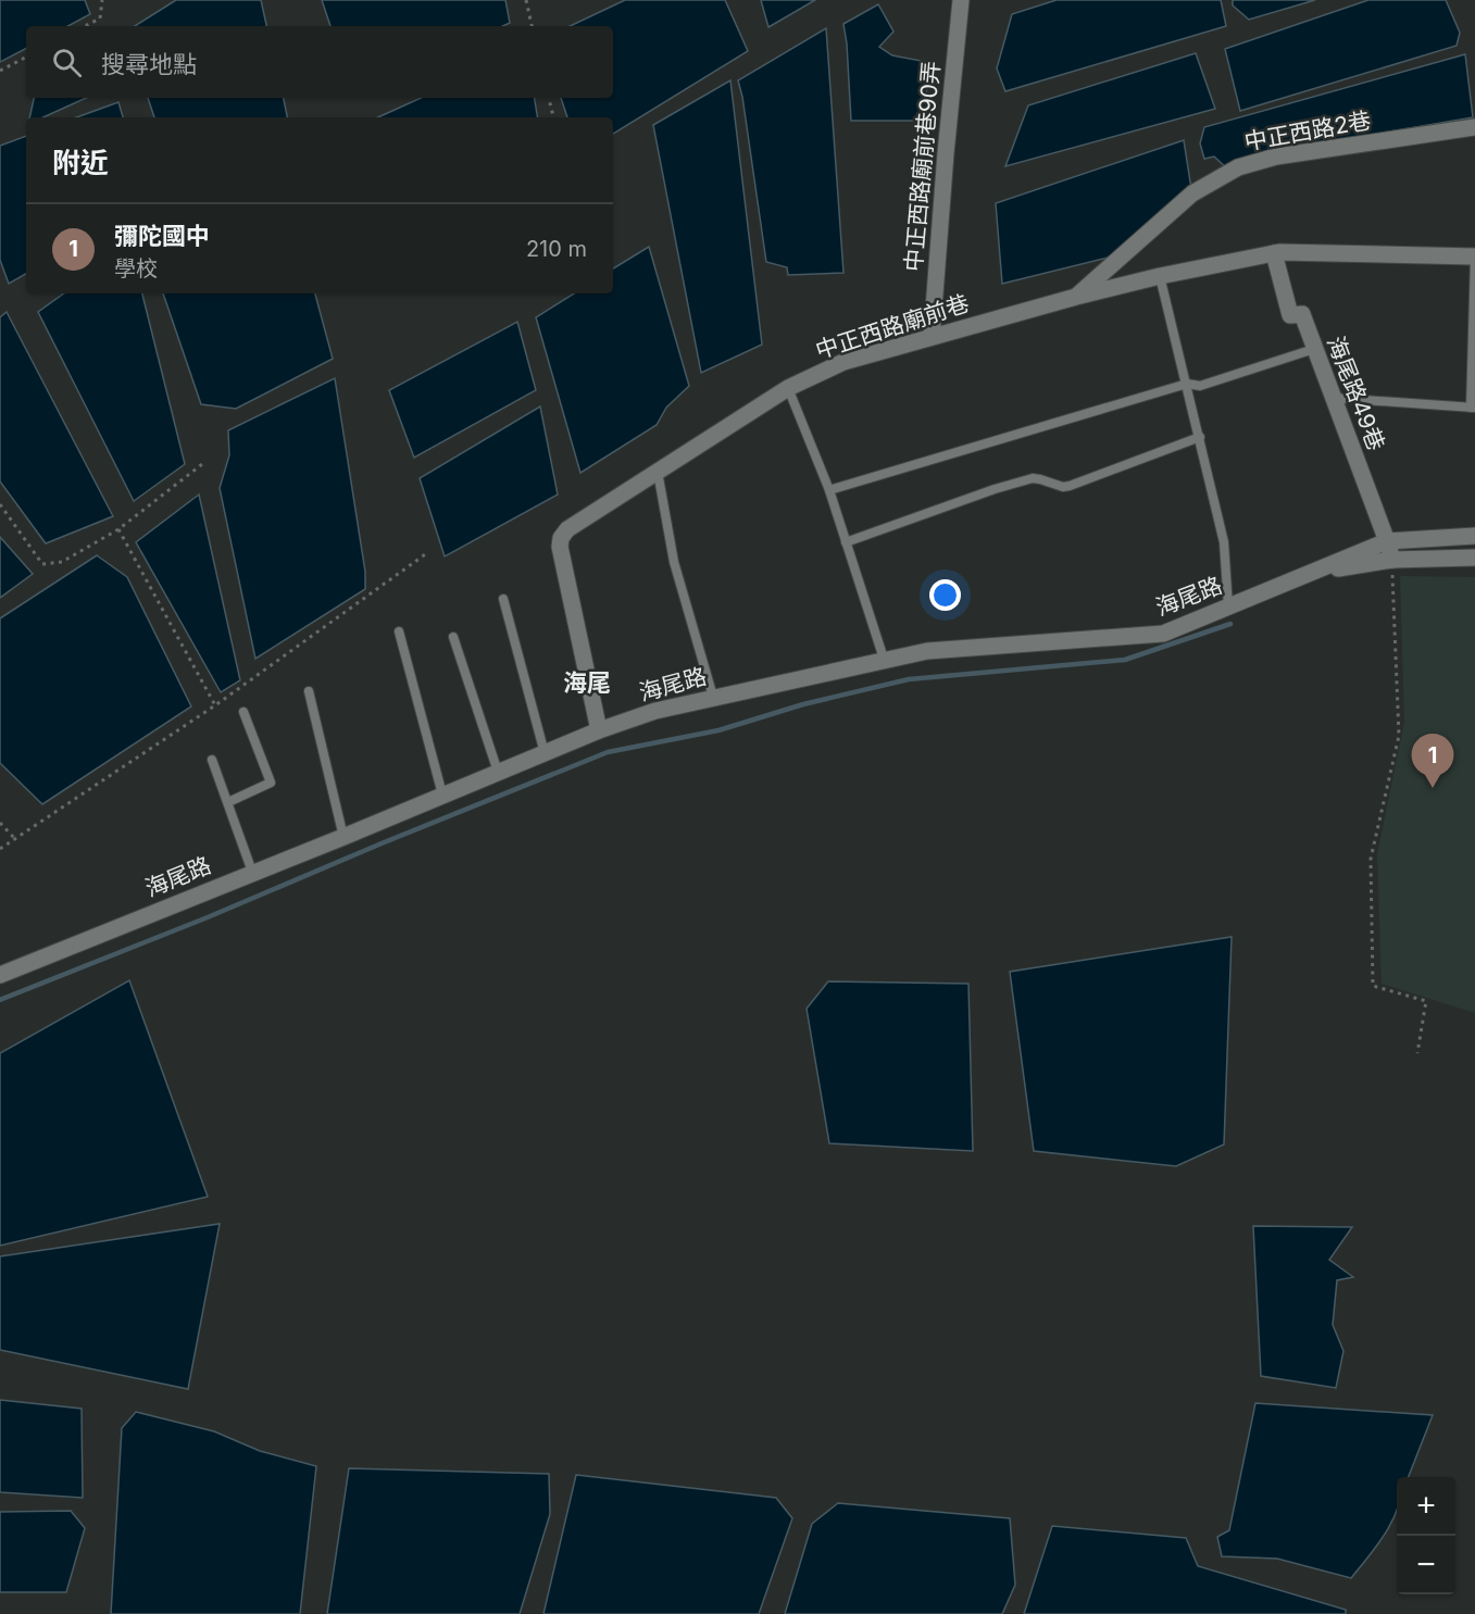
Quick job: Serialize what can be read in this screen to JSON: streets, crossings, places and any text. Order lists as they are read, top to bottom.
{
  "streets": {
    "street": [
      "中正西路2巷",
      "中正西路廟前巷90弄",
      "中正西路廟前巷",
      "海尾路49巷",
      "海尾路"
    ]
  },
  "crossings": [
    ["中正西路2巷", "中正西路廟前巷"],
    ["中正西路廟前巷90弄", "中正西路廟前巷"],
    ["中正西路廟前巷", "海尾路49巷"],
    ["中正西路廟前巷", "海尾路"],
    ["海尾路49巷", "海尾路"]
  ],
  "districts": ["海尾"],
  "page": {
    "search": "搜尋地點",
    "heading": "附近",
    "list": [
      {
        "mark": "1",
        "name": "彌陀國中",
        "note": "學校",
        "value": "210 m"
      }
    ],
    "pins": "1",
    "map_buttons": ["+", "−"]
  }
}
